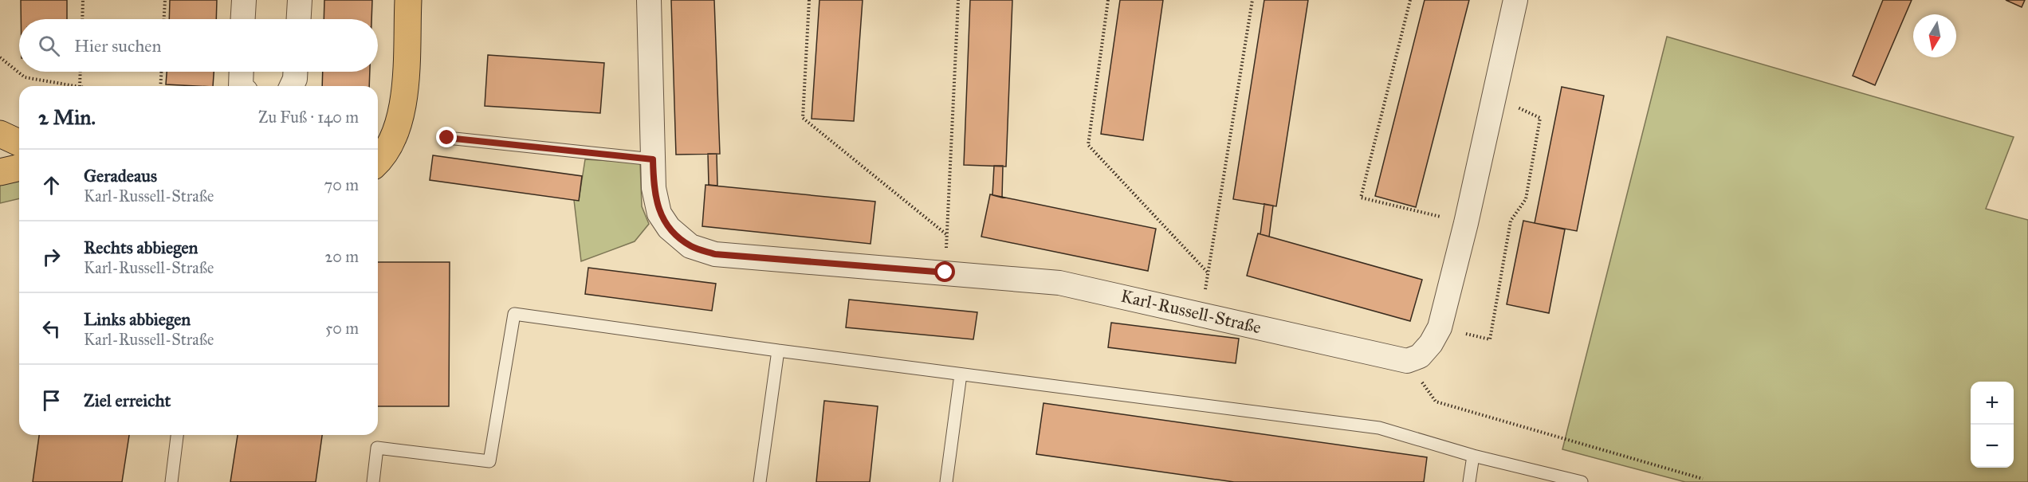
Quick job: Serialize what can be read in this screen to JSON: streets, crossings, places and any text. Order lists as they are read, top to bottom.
{
  "streets": {
    "street": ["Karl-Russell-Straße"]
  },
  "north": "bottom",
  "page": {
    "search": "Hier suchen",
    "heading": ["2 Min.", "Zu Fuß · 140 m"],
    "list": [
      ["Geradeaus", "Karl-Russell-Straße", "70 m"],
      ["Rechts abbiegen", "Karl-Russell-Straße", "20 m"],
      ["Links abbiegen", "Karl-Russell-Straße", "50 m"],
      "Ziel erreicht"
    ],
    "map_buttons": ["+", "−"]
  }
}
